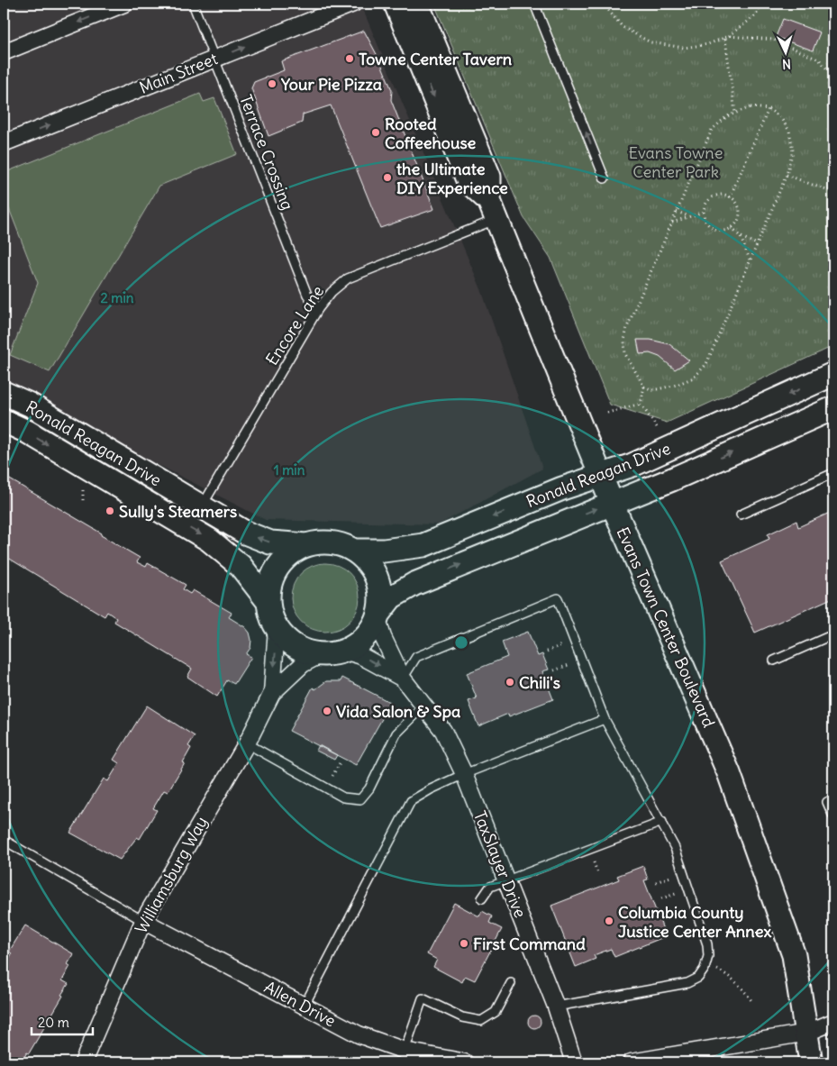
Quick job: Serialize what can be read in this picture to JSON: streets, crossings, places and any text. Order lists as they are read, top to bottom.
{
  "streets": {
    "street": [
      "Main Street",
      "Ronald Reagan Drive",
      "Evans Town Center Boulevard",
      "TaxSlayer Drive",
      "Williamsburg Way",
      "Allen Drive"
    ],
    "lane": ["Terrace Crossing", "Encore Lane"]
  },
  "crossings": [
    ["Main Street", "Terrace Crossing"],
    ["Terrace Crossing", "Encore Lane"],
    ["Encore Lane", "Ronald Reagan Drive"],
    ["Encore Lane", "Evans Town Center Boulevard"],
    ["Ronald Reagan Drive", "Evans Town Center Boulevard"],
    ["Ronald Reagan Drive", "TaxSlayer Drive"],
    ["Ronald Reagan Drive", "Williamsburg Way"],
    ["TaxSlayer Drive", "Williamsburg Way"],
    ["Williamsburg Way", "Allen Drive"]
  ],
  "parks": ["Evans Towne Center Park"],
  "places": [
    "Towne Center Tavern",
    "Your Pie Pizza",
    "Rooted Coffeehouse",
    "the Ultimate DIY Experience",
    "Sully's Steamers",
    "Chili's",
    "Vida Salon & Spa",
    "Columbia County Justice Center Annex",
    "First Command"
  ],
  "scale_bar": "20 m",
  "north": "bottom",
  "rings": ["2 min", "1 min"]
}
